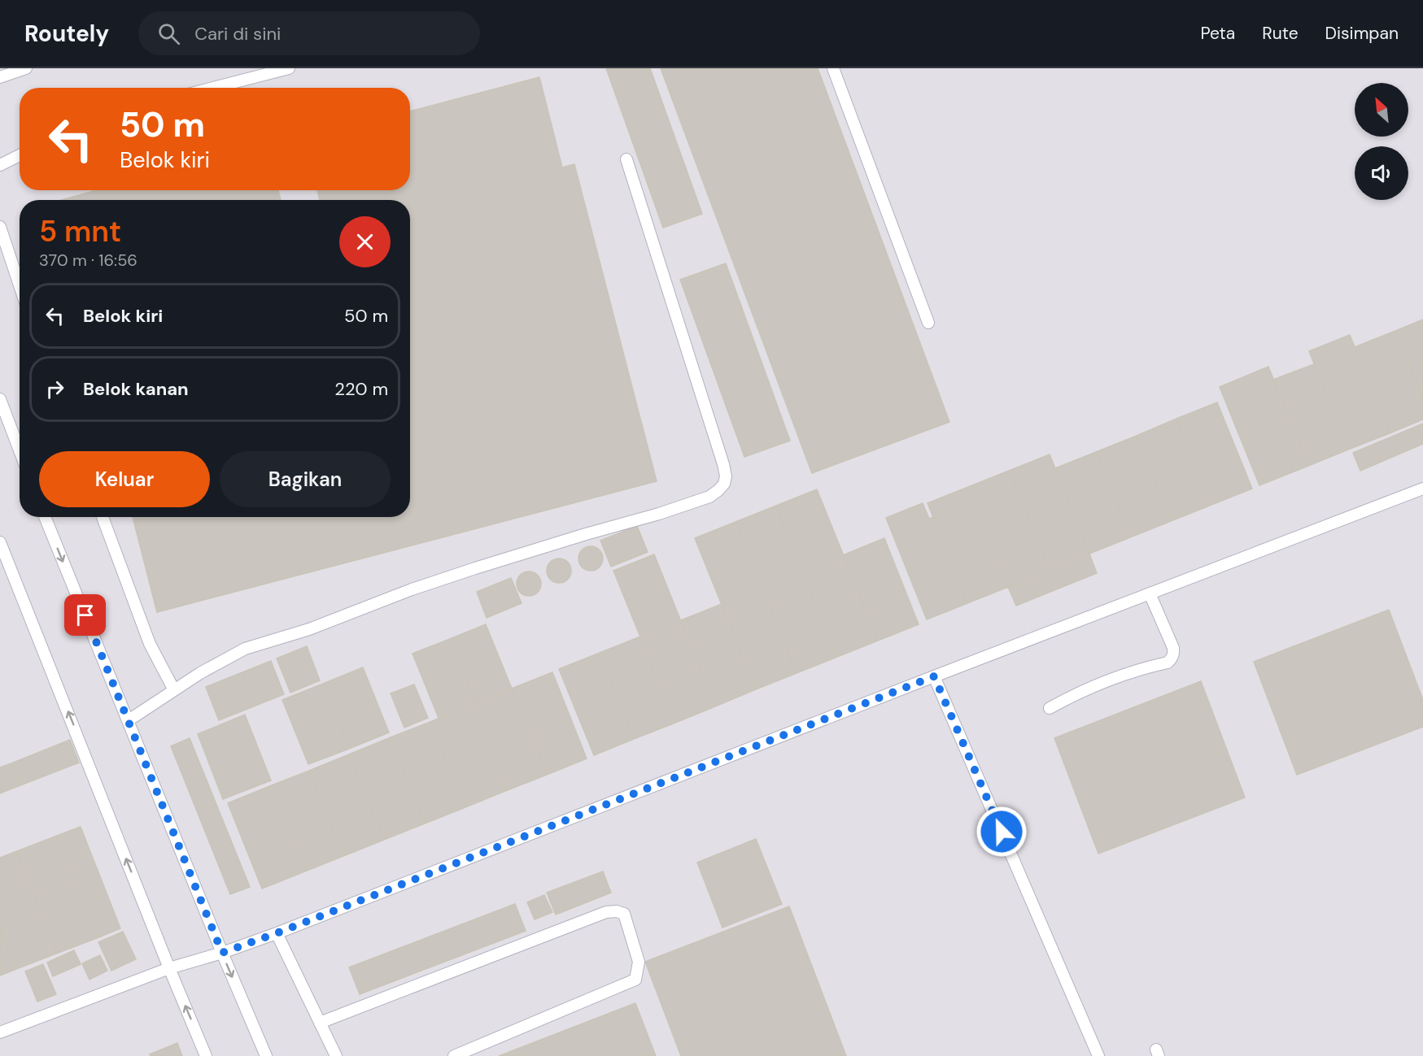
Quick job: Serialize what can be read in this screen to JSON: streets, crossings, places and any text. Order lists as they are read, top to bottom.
{
  "north": "top left",
  "page": {
    "header": "Routely",
    "search": "Cari di sini",
    "nav": ["Peta", "Rute", "Disimpan"],
    "turn": ["50 m", "Belok kiri"],
    "heading": ["5 mnt", "370 m · 16:56"],
    "list": [
      {
        "name": "Belok kiri",
        "value": "50 m"
      },
      {
        "name": "Belok kanan",
        "value": "220 m"
      }
    ],
    "buttons": ["Keluar", "Bagikan"]
  }
}
